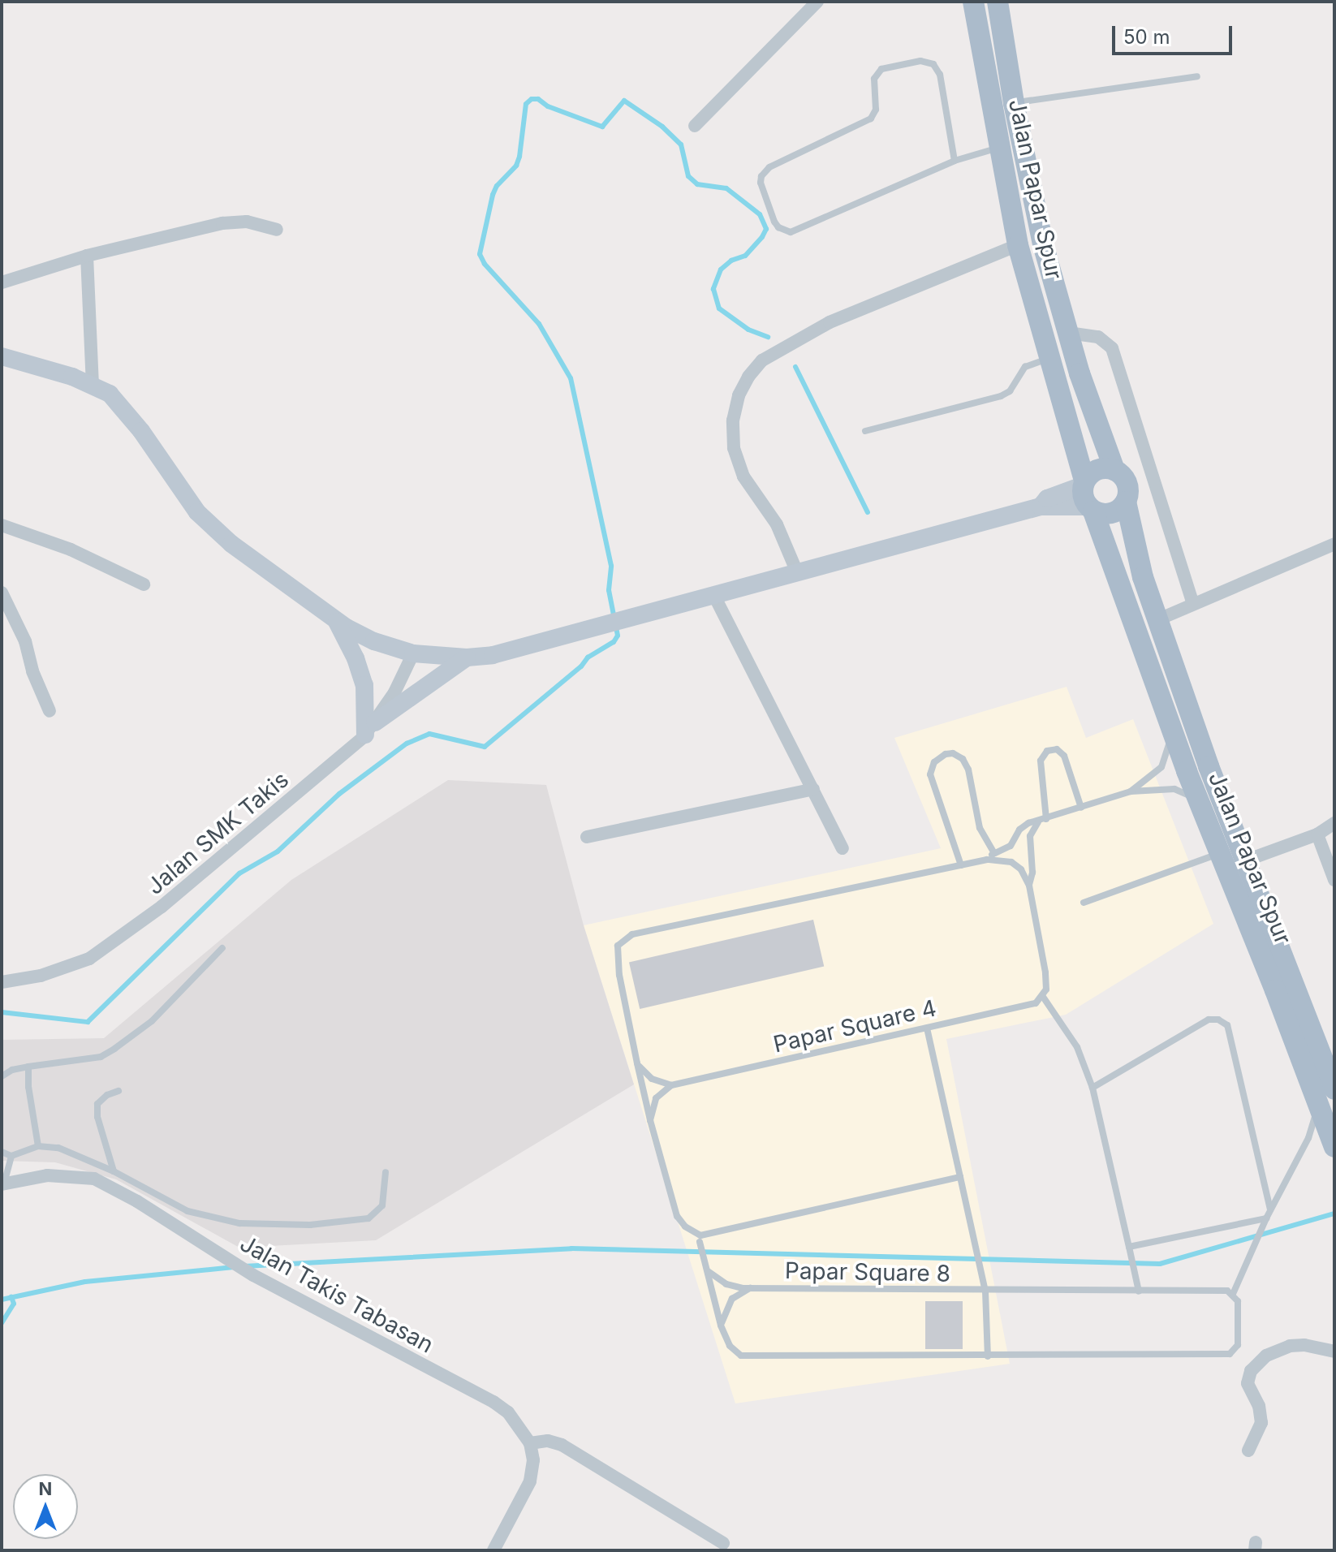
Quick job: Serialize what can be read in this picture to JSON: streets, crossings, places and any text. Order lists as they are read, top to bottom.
{
  "streets": {
    "main road": ["Jalan Papar Spur"],
    "street": ["Jalan SMK Takis", "Jalan Takis Tabasan"],
    "lane": ["Papar Square 4", "Papar Square 8"]
  },
  "scale_bar": "50 m",
  "north": "top"
}
